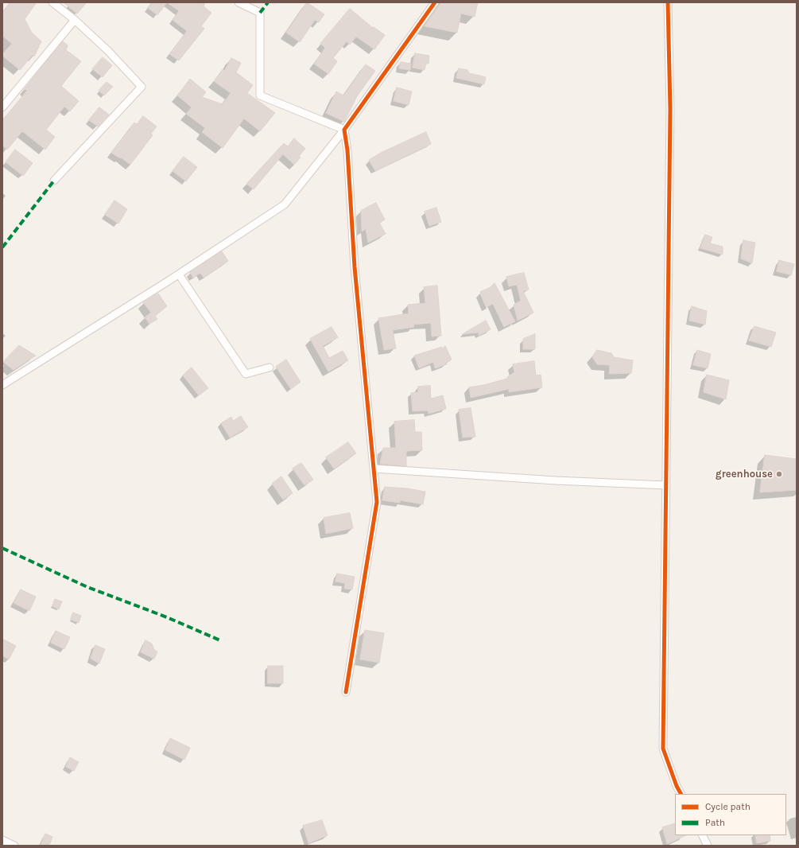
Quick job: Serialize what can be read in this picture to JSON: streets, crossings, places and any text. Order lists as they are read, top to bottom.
{
  "places": ["greenhouse"],
  "legend": ["Cycle path", "Path"]
}
